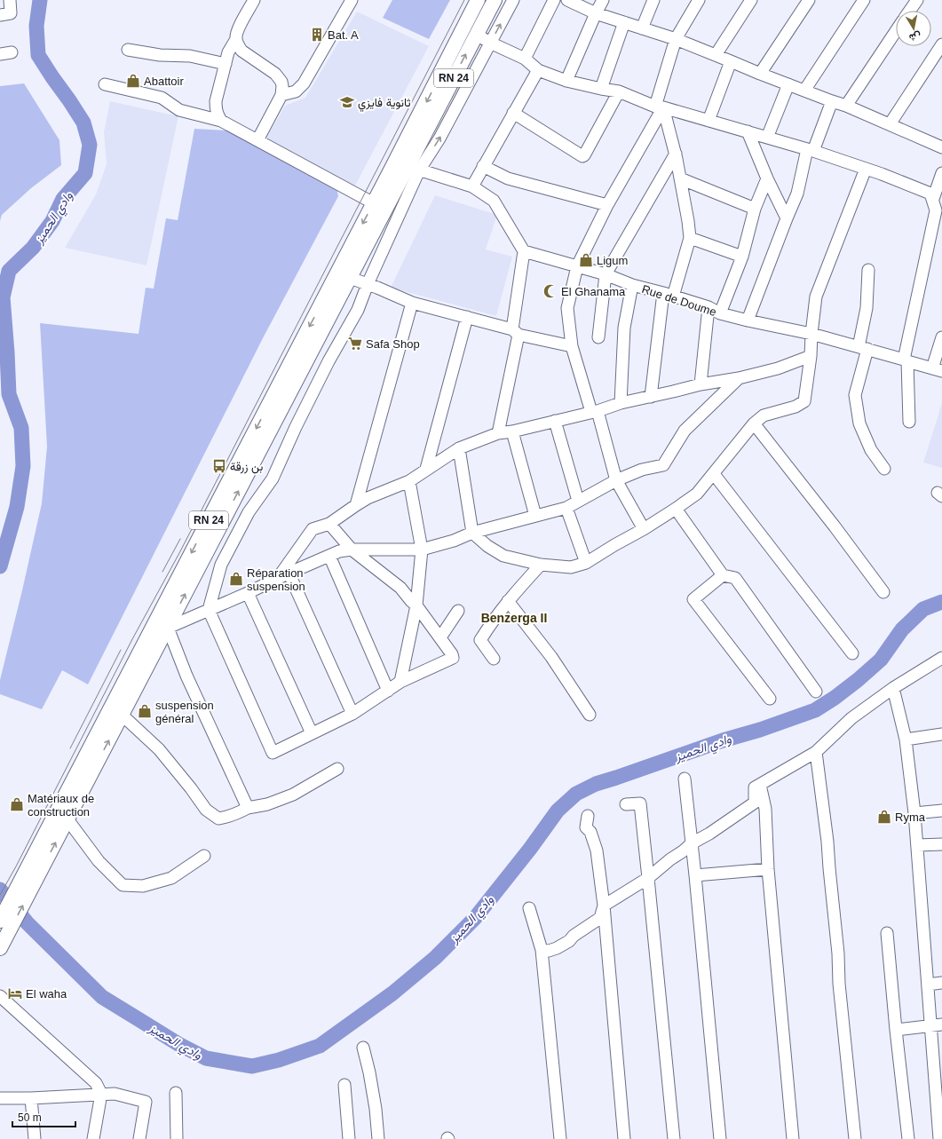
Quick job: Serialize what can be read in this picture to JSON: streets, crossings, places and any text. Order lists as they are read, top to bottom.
{
  "streets": {
    "main road": ["RN 24"],
    "street": ["Rue de Doume"]
  },
  "districts": ["Benzerga II"],
  "water": ["وادي الحميز"],
  "places": {
    "building": ["Bat. A"],
    "shop": [
      "Abattoir",
      "Ligum",
      "Réparation suspension",
      "suspension général",
      "Matériaux de construction",
      "Ryma"
    ],
    "school or university": ["ثانوية فايزي"],
    "mosque": ["El Ghanama"],
    "supermarket": ["Safa Shop"],
    "bus stop": ["بن زرقة"],
    "hotel": ["El waha"]
  },
  "scale_bar": "50 m",
  "north": "bottom"
}
